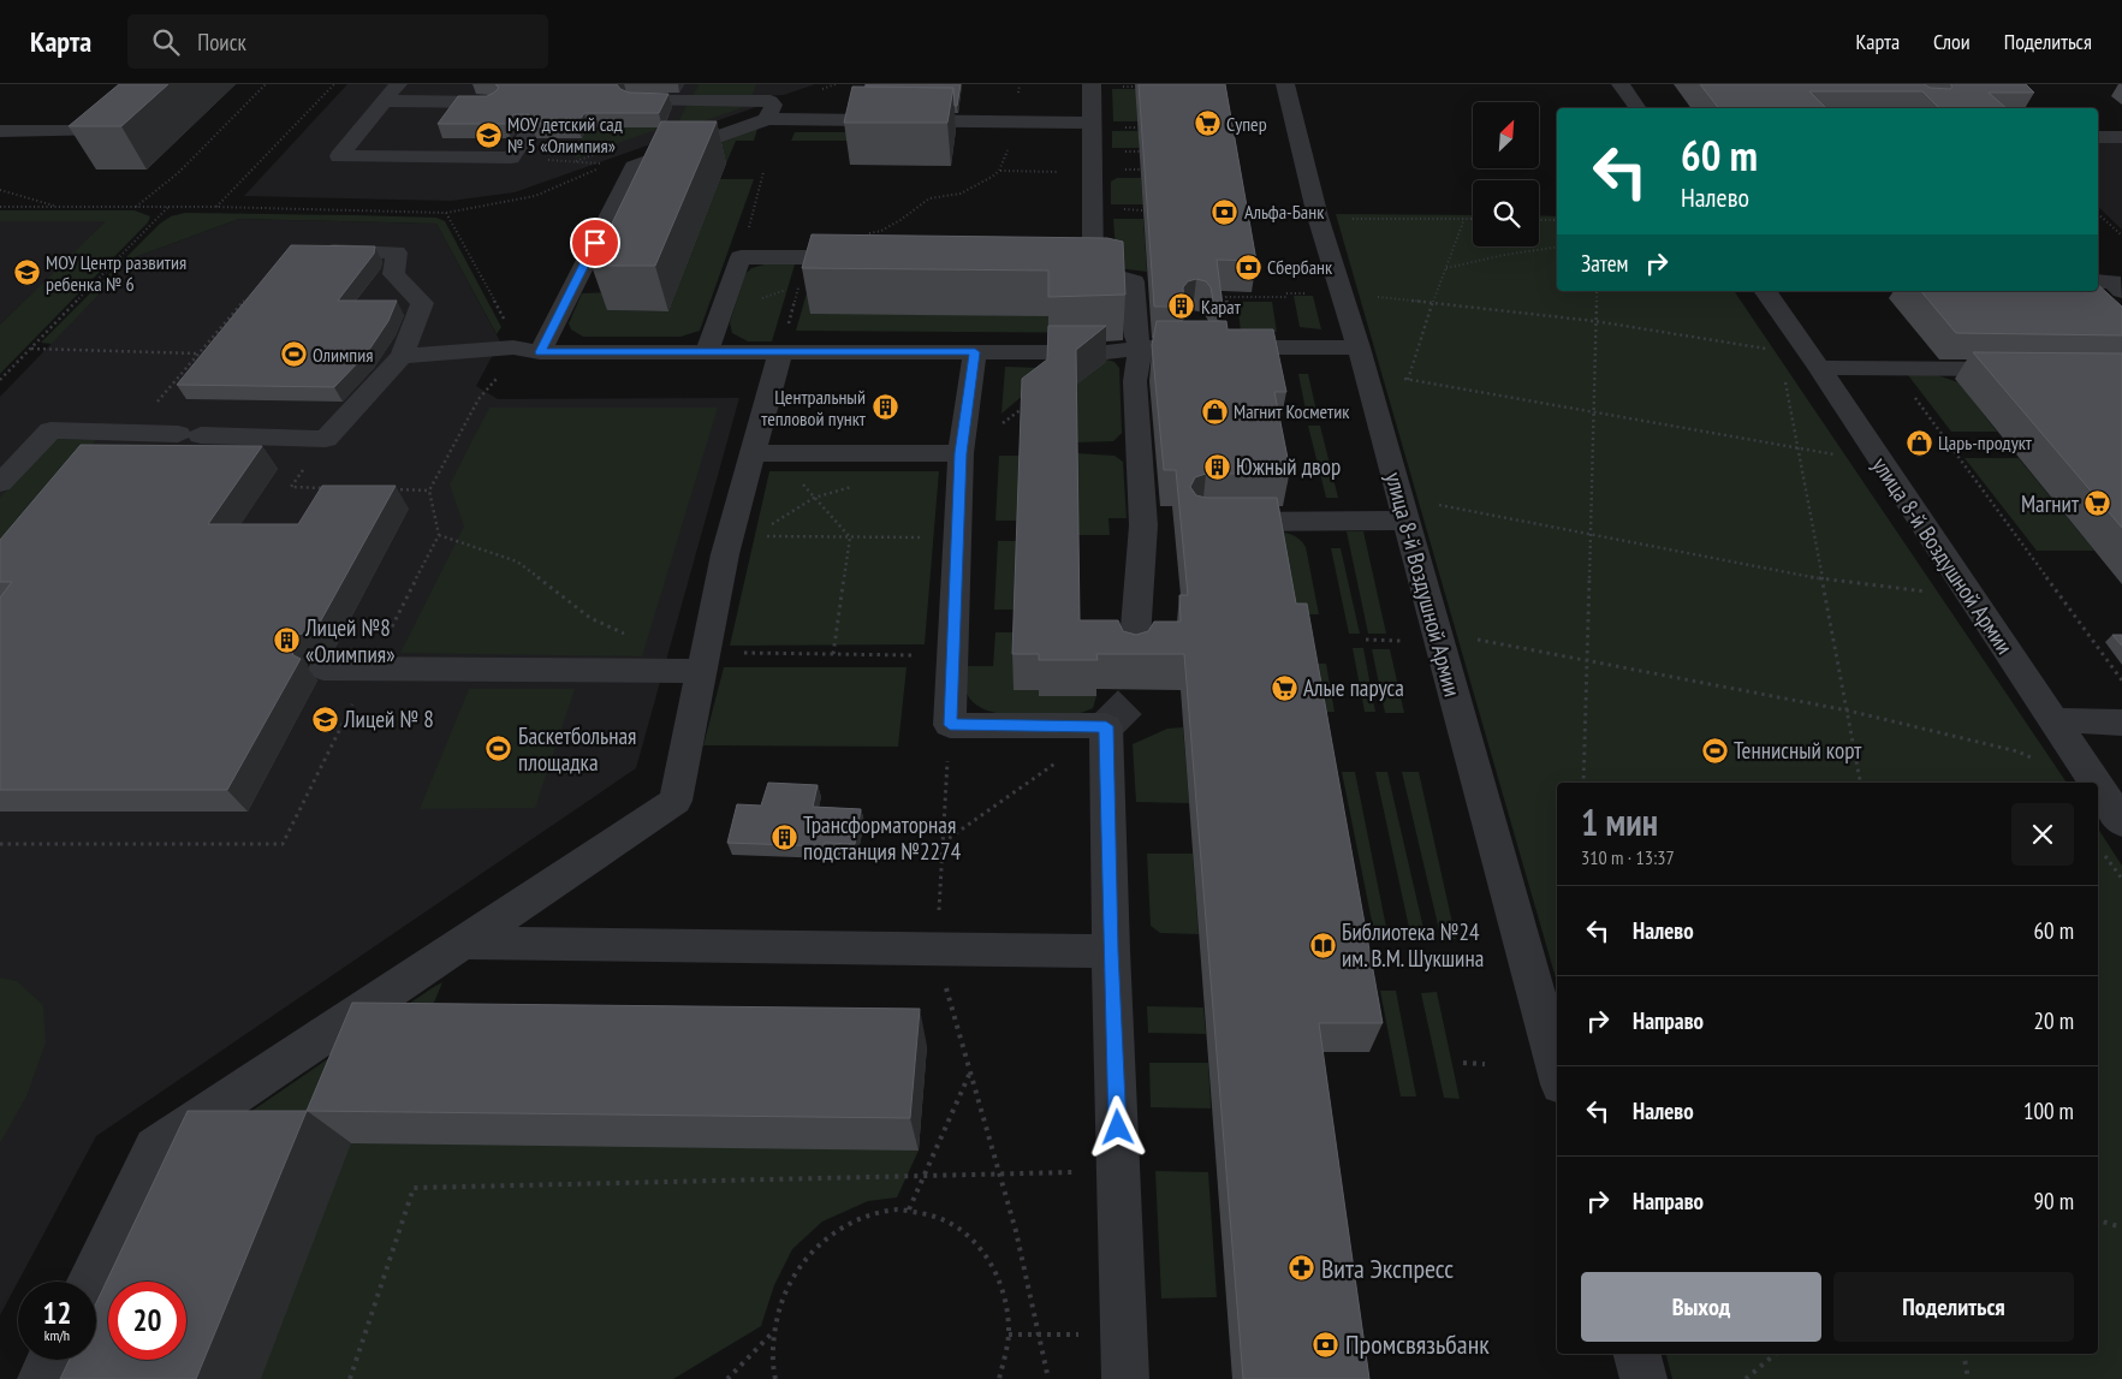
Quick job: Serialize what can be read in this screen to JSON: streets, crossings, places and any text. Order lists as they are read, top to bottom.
{
  "streets": {
    "street": ["улица 8-й Воздушной Армии"]
  },
  "places": {
    "supermarket": ["Супер", "Магнит", "Алые паруса"],
    "school or university": ["МОУ детский сад № 5 «Олимпия»", "МОУ Центр развития ребенка № 6", "Лицей № 8"],
    "bank": ["Альфа-Банк", "Сбербанк", "Промсвязьбанк"],
    "building": [
      "Карат",
      "Центральный тепловой пункт",
      "Южный двор",
      "Лицей №8 «Олимпия»",
      "Трансформаторная подстанция №2274"
    ],
    "sports": ["Олимпия", "Баскетбольная площадка", "Теннисный корт"],
    "shop": ["Магнит Косметик", "Царь-продукт"],
    "library": ["Библиотека №24 им. В.М. Шукшина"],
    "pharmacy": ["Вита Экспресс"]
  },
  "north": "top right",
  "page": {
    "header": "Карта",
    "search": "Поиск",
    "nav": ["Карта", "Слои", "Поделиться"],
    "turn": ["60 m", "Налево"],
    "then": "Затем",
    "heading": ["1 мин", "310 m · 13:37"],
    "list": [
      {
        "name": "Налево",
        "value": "60 m"
      },
      {
        "name": "Направо",
        "value": "20 m"
      },
      {
        "name": "Налево",
        "value": "100 m"
      },
      {
        "name": "Направо",
        "value": "90 m"
      }
    ],
    "buttons": ["Выход", "Поделиться"],
    "speed": "12 km/h",
    "limit": "20"
  }
}
